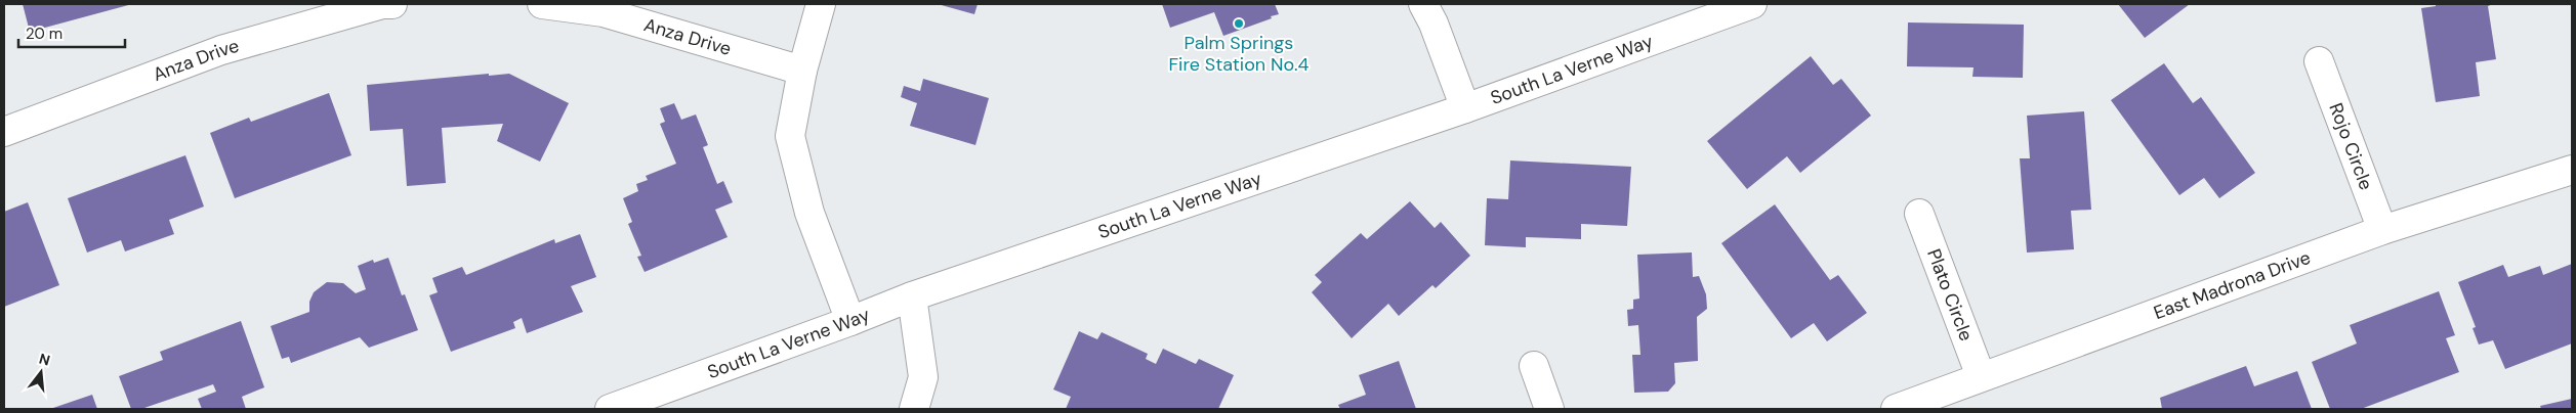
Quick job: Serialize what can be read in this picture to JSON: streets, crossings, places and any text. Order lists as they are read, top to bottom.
{
  "streets": {
    "street": [
      "Anza Drive",
      "South La Verne Way",
      "Rojo Circle",
      "East Madrona Drive",
      "Plato Circle"
    ]
  },
  "crossings": [
    ["Rojo Circle", "East Madrona Drive"],
    ["East Madrona Drive", "Plato Circle"]
  ],
  "places": ["Palm Springs Fire Station No.4"],
  "scale_bar": "20 m",
  "north": "top"
}
